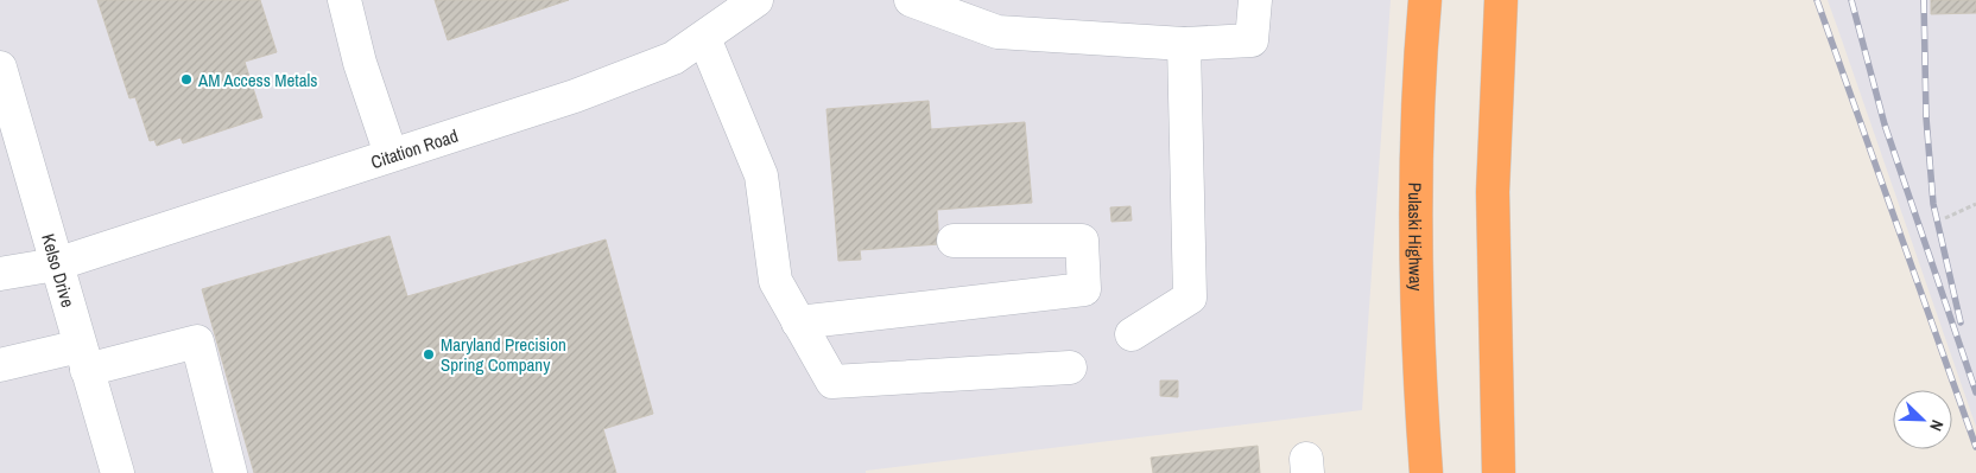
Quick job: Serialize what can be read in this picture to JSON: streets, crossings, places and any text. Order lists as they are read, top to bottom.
{
  "streets": {
    "highway": ["Pulaski Highway"],
    "street": ["Citation Road", "Kelso Drive"]
  },
  "crossings": [
    ["Citation Road", "Kelso Drive"]
  ],
  "places": ["AM Access Metals", "Maryland Precision Spring Company"],
  "north": "bottom right"
}
